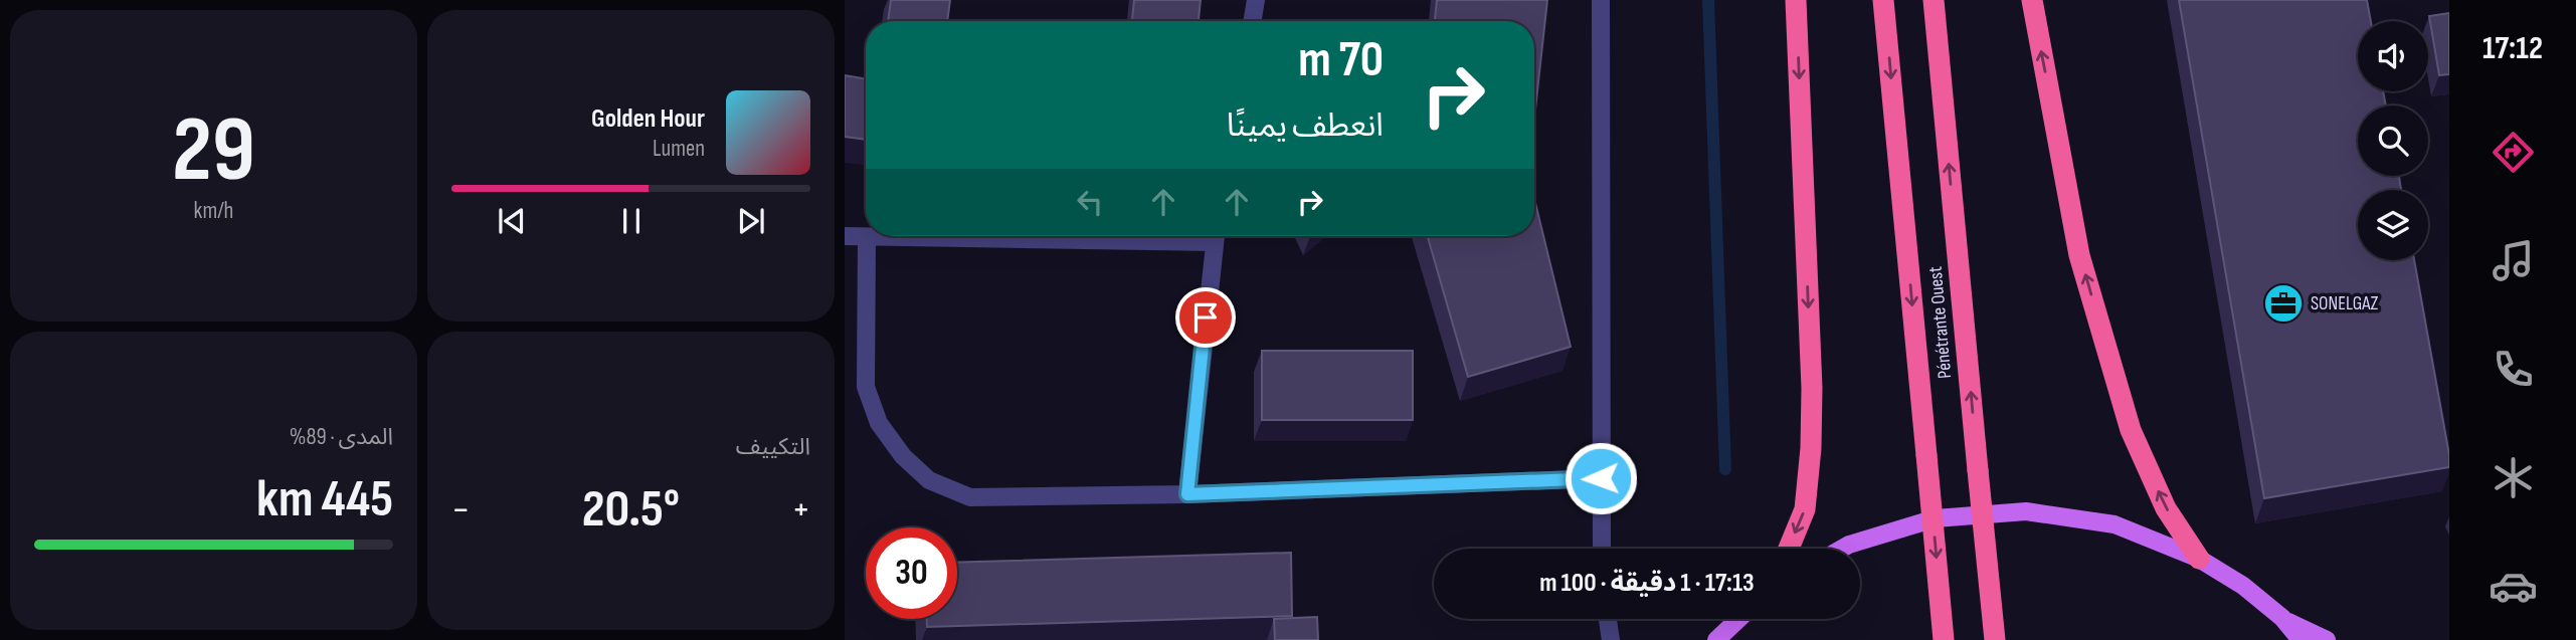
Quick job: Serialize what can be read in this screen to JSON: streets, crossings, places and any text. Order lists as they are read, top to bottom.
{
  "streets": {
    "highway": ["Pénétrante Ouest"]
  },
  "places": {
    "office": ["SONELGAZ"]
  },
  "page": {
    "tabs": "17:12",
    "tile": [
      ["29", "km/h"],
      "التكييف",
      ["المدى · 89%", "445 km"]
    ],
    "turn": ["70 m", "انعطف يمينًا"],
    "song": ["Golden Hour", "Lumen"],
    "heat": ["−", "20.5°", "+"],
    "limit": "30",
    "trip": "17:13 · 1 دقيقة · 100 m"
  }
}
